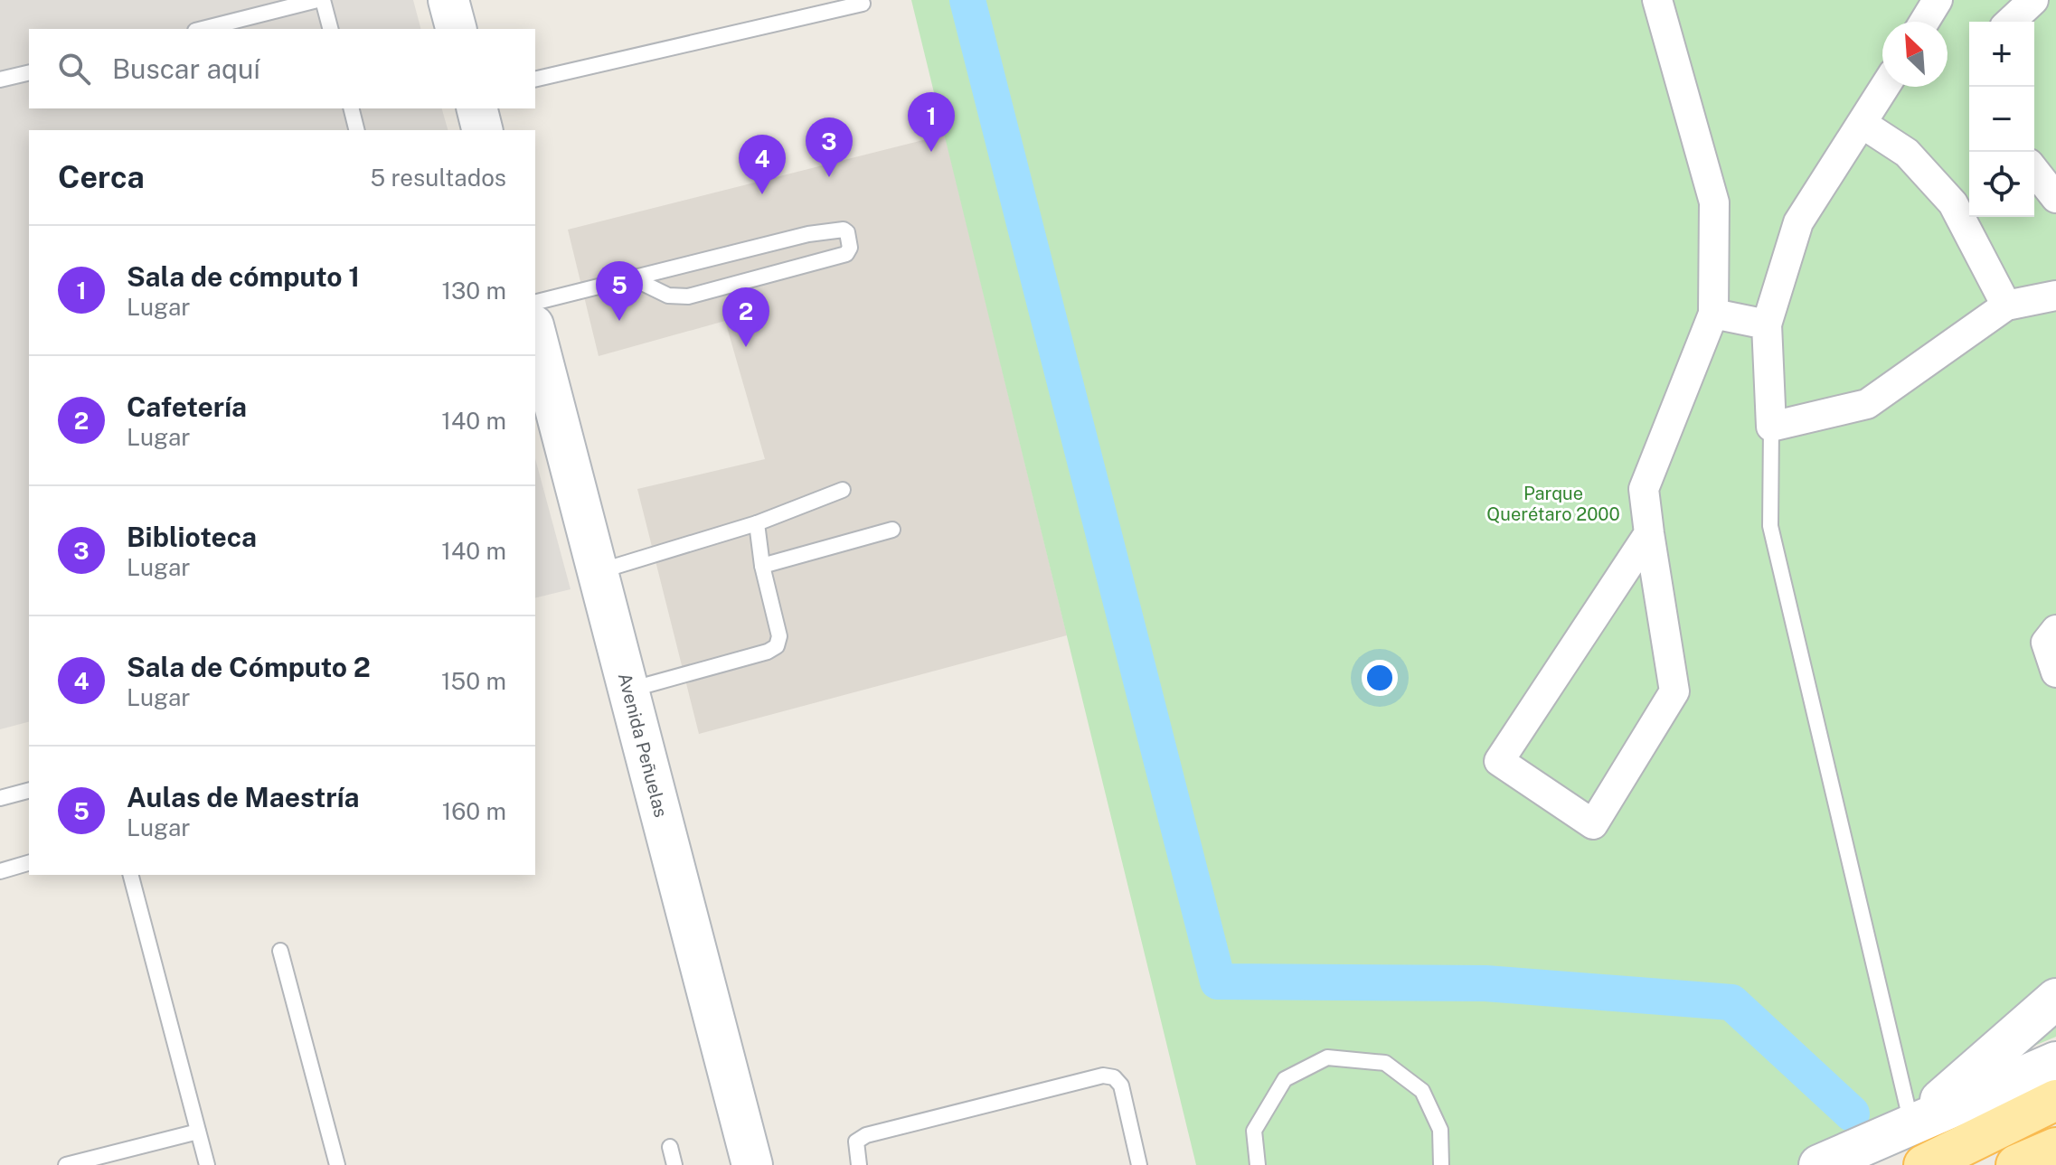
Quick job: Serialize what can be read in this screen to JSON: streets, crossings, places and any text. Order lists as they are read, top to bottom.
{
  "streets": {
    "street": ["Avenida Peñuelas"]
  },
  "parks": ["Parque Querétaro 2000"],
  "north": "top left",
  "page": {
    "map_buttons": ["+", "−"],
    "search": "Buscar aquí",
    "pins": [
      "1",
      "3",
      "4",
      "5",
      "2"
    ],
    "heading": ["Cerca", "5 resultados"],
    "list": [
      {
        "mark": "1",
        "name": "Sala de cómputo 1",
        "note": "Lugar",
        "value": "130 m"
      },
      {
        "mark": "2",
        "name": "Cafetería",
        "note": "Lugar",
        "value": "140 m"
      },
      {
        "mark": "3",
        "name": "Biblioteca",
        "note": "Lugar",
        "value": "140 m"
      },
      {
        "mark": "4",
        "name": "Sala de Cómputo 2",
        "note": "Lugar",
        "value": "150 m"
      },
      {
        "mark": "5",
        "name": "Aulas de Maestría",
        "note": "Lugar",
        "value": "160 m"
      }
    ]
  }
}
